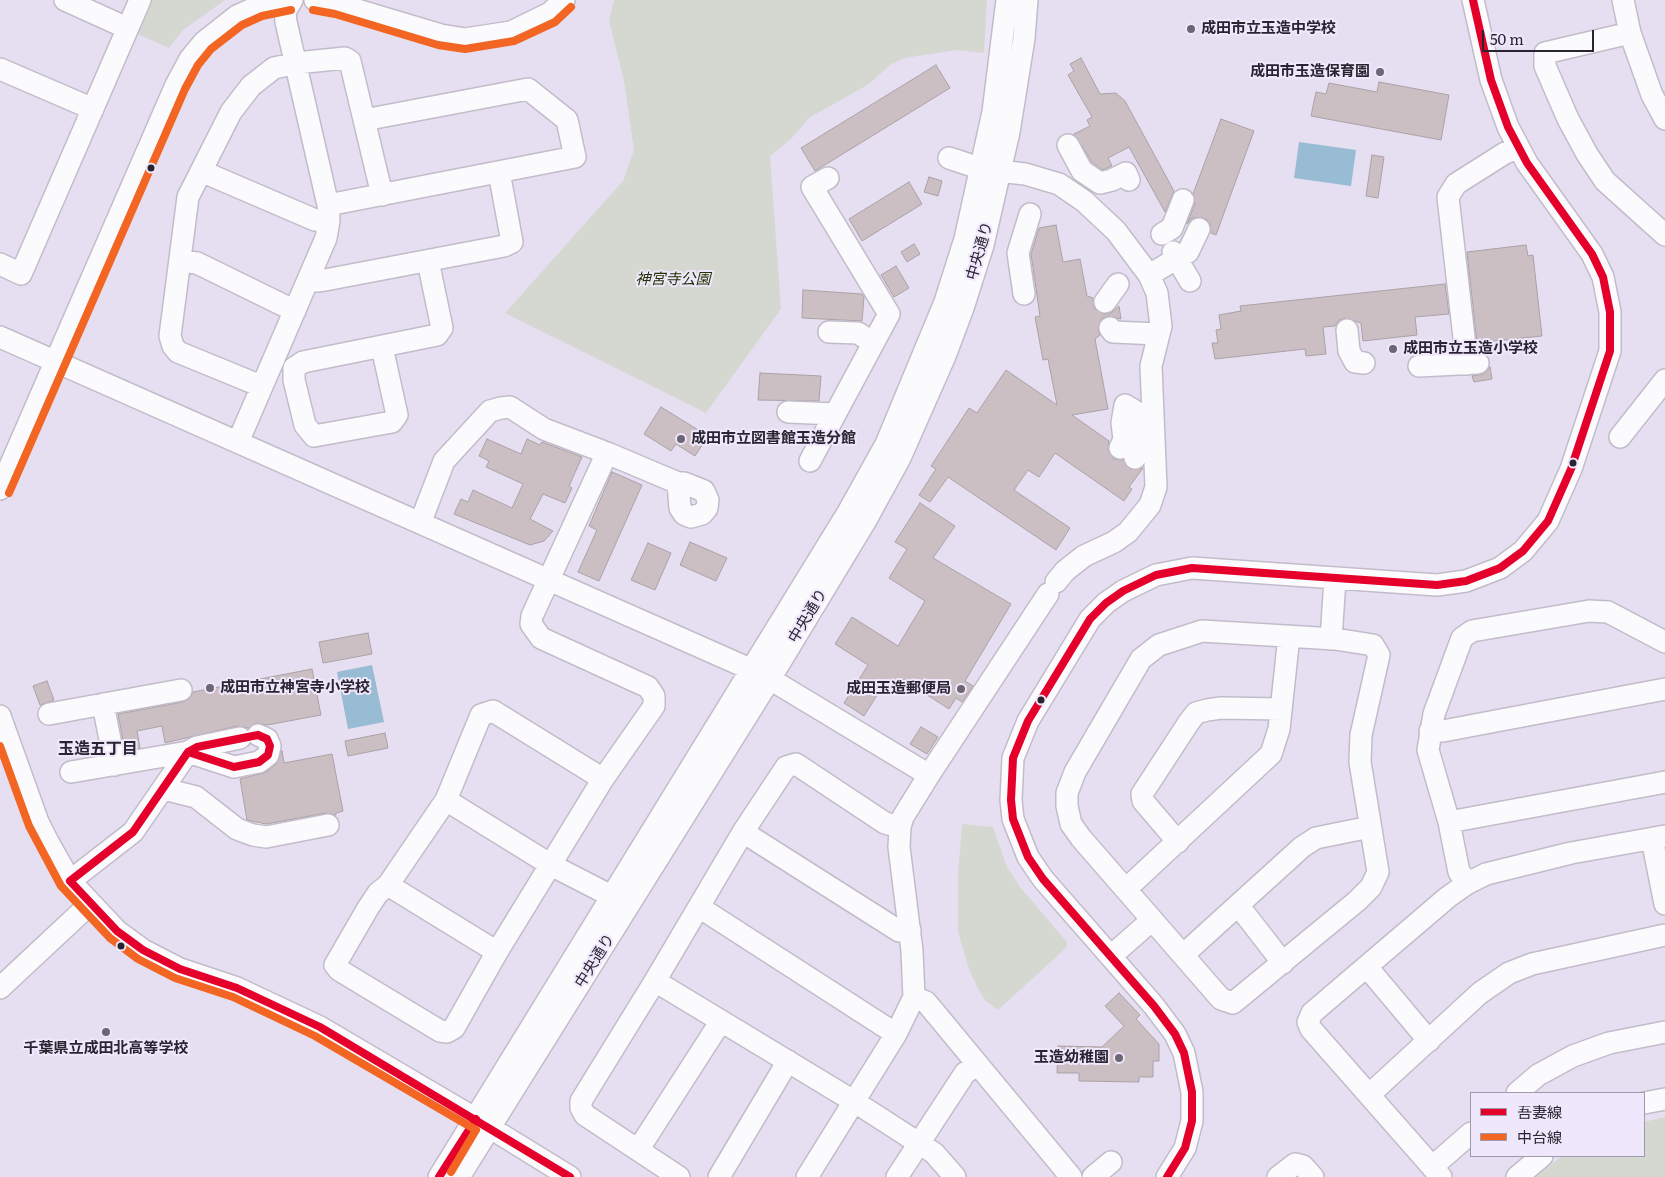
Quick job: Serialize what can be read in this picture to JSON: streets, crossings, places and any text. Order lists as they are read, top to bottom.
{
  "streets": {
    "street": ["中央通り"]
  },
  "districts": ["玉造五丁目"],
  "parks": ["神宮寺公園"],
  "places": [
    "成田市立玉造中学校",
    "成田市玉造保育園",
    "成田市立玉造小学校",
    "成田市立図書館玉造分館",
    "成田市立神宮寺小学校",
    "成田玉造郵便局",
    "千葉県立成田北高等学校",
    "玉造幼稚園"
  ],
  "lines": ["transit line 吾妻線", "transit line 中台線"],
  "legend": ["吾妻線", "中台線"],
  "scale_bar": "50 m"
}
